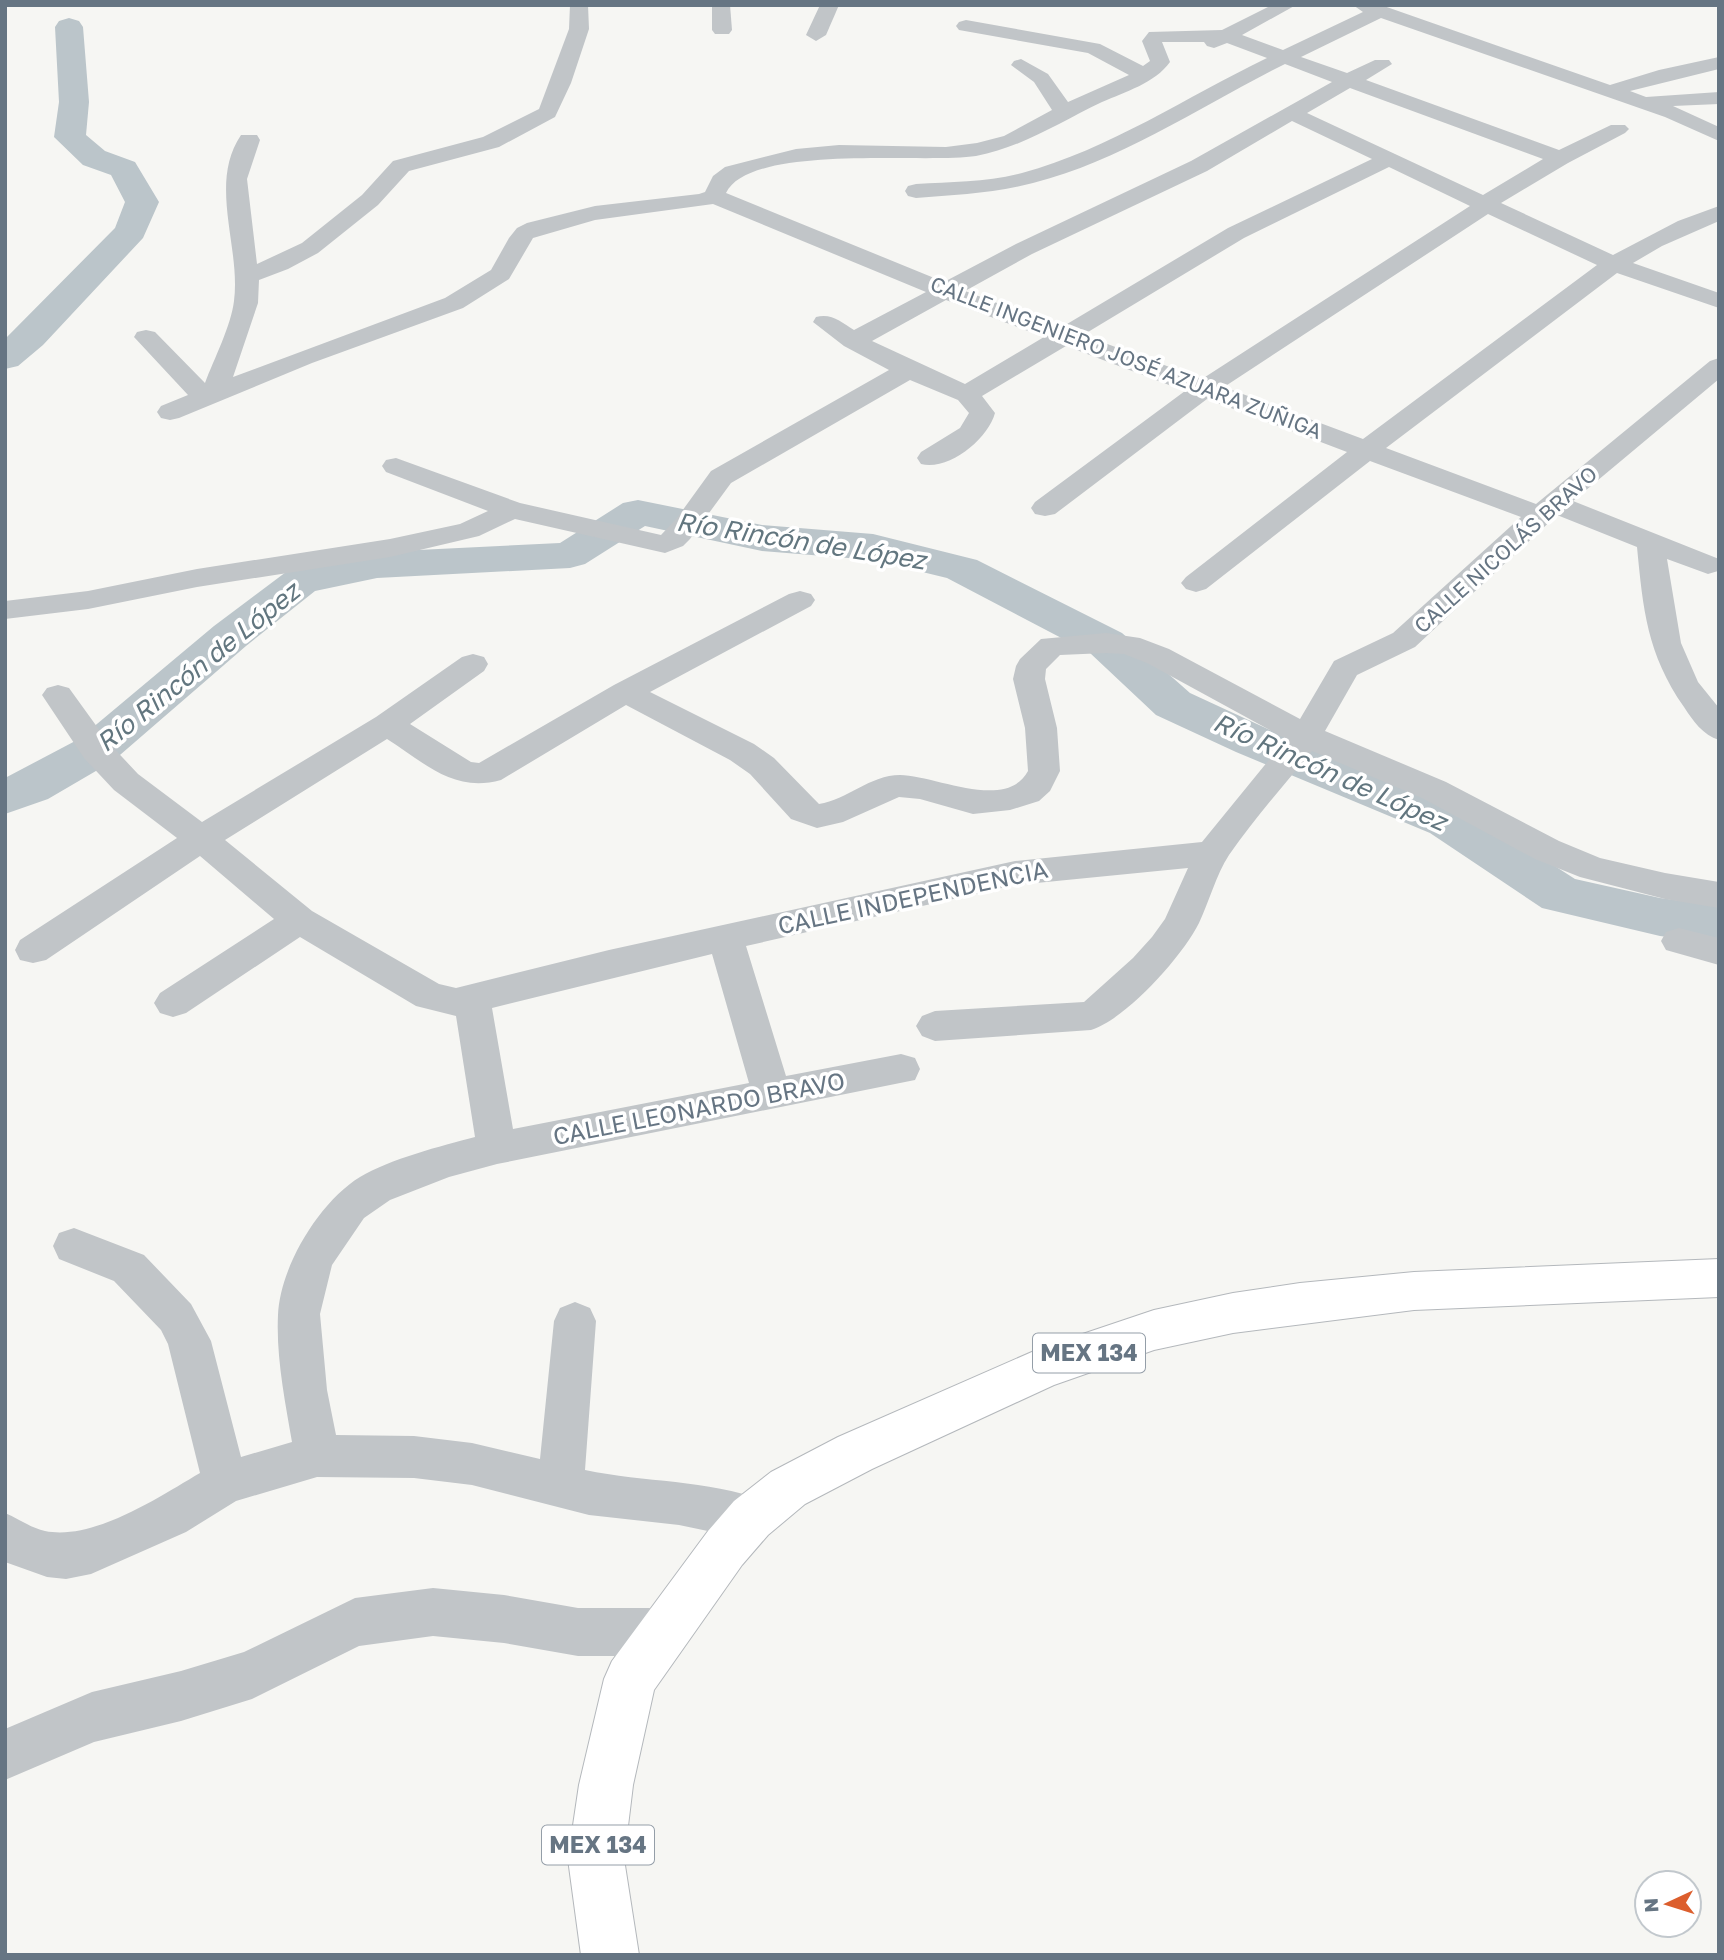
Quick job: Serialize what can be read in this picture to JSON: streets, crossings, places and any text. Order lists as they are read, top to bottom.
{
  "streets": {
    "main road": ["MEX 134"],
    "street": [
      "CALLE INGENIERO JOSÉ AZUARA ZUÑIGA",
      "CALLE NICOLÁS BRAVO",
      "CALLE INDEPENDENCIA",
      "CALLE LEONARDO BRAVO"
    ]
  },
  "crossings": [
    ["CALLE INGENIERO JOSÉ AZUARA ZUÑIGA", "CALLE NICOLÁS BRAVO"]
  ],
  "water": ["Río Rincón de López"],
  "north": "left"
}
